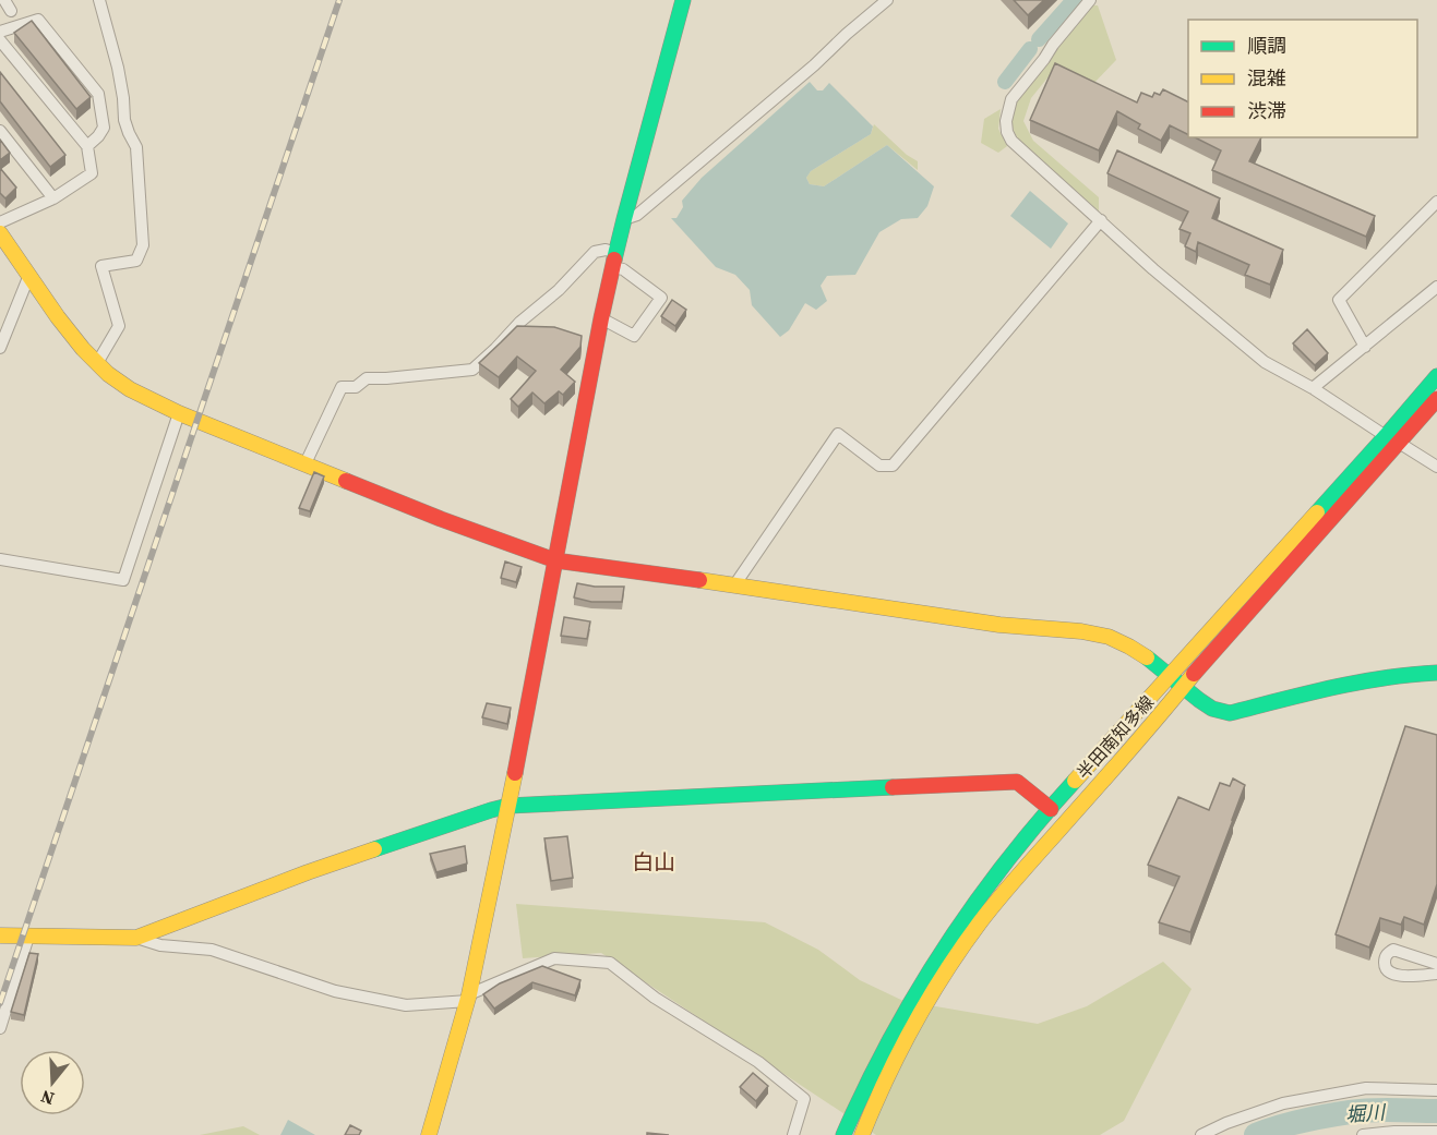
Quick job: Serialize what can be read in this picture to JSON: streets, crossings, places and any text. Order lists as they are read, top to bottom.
{
  "streets": {
    "street": ["半田南知多線"]
  },
  "districts": ["白山"],
  "water": ["堀川"],
  "legend": ["順調", "混雑", "渋滞"],
  "north": "bottom"
}
